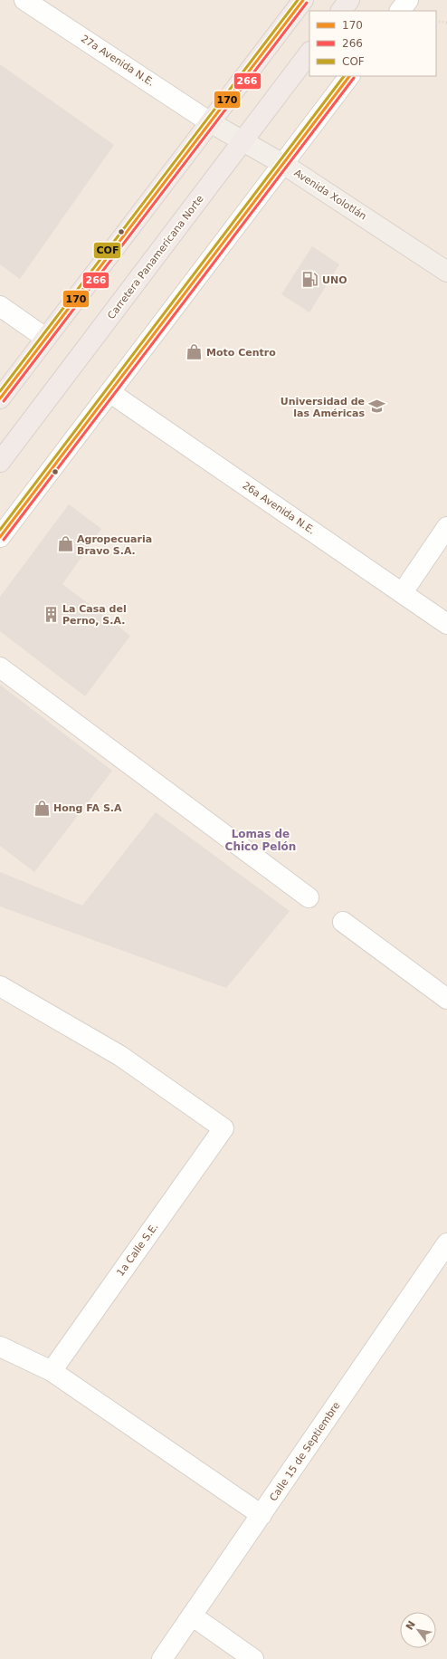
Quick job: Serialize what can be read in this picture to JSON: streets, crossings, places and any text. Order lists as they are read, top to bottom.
{
  "streets": {
    "highway": ["Carretera Panamericana Norte"],
    "main road": ["Avenida Xolotlán"],
    "street": [
      "27a Avenida N.E.",
      "26a Avenida N.E.",
      "1a Calle S.E.",
      "Calle 15 de Septiembre"
    ]
  },
  "crossings": [
    ["27a Avenida N.E.", "Avenida Xolotlán"],
    ["Avenida Xolotlán", "Carretera Panamericana Norte"]
  ],
  "districts": ["Lomas de Chico Pelón"],
  "places": {
    "fuel station": ["UNO"],
    "shop": ["Moto Centro", "Agropecuaria Bravo S.A.", "Hong FA S.A"],
    "school or university": ["Universidad de las Américas"],
    "building": ["La Casa del Perno, S.A."]
  },
  "lines": ["transit line 170", "transit line COF", "transit line 266"],
  "legend": ["170", "266", "COF"],
  "north": "top left"
}
